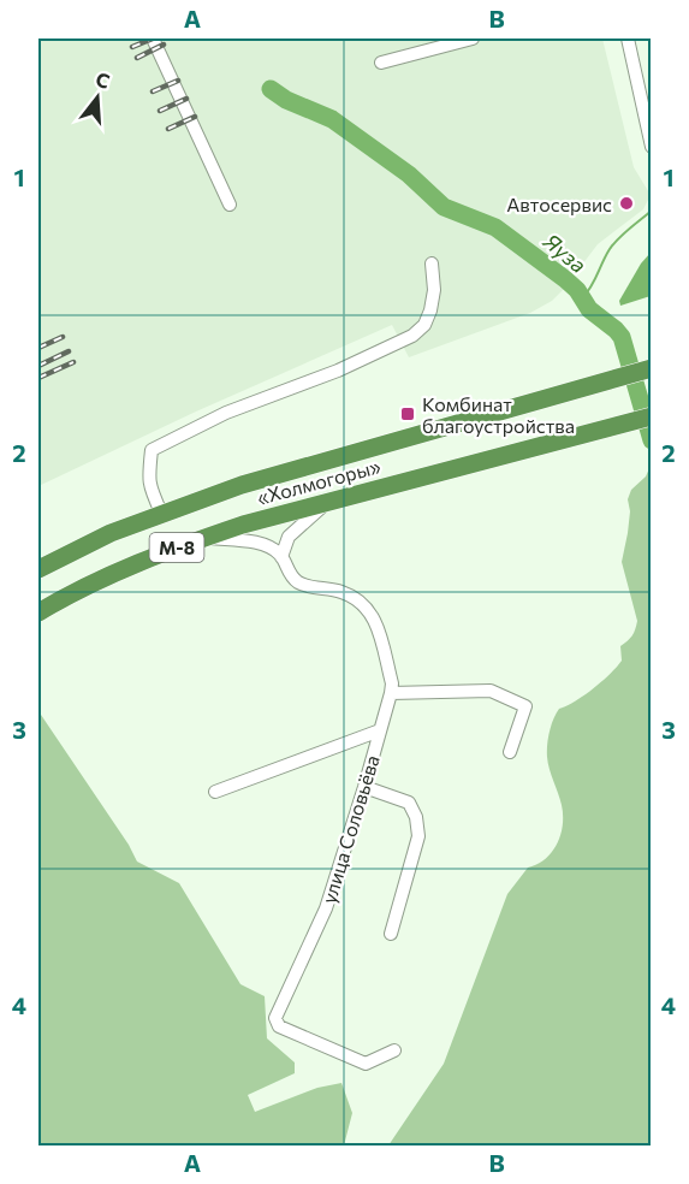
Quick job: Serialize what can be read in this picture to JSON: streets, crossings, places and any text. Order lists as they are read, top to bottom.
{
  "streets": {
    "highway": ["«Холмогоры»", "М-8"],
    "street": ["улица Соловьёва"]
  },
  "crossings": [
    ["«Холмогоры»", "улица Соловьёва"]
  ],
  "water": ["Яуза"],
  "places": {
    "other": ["Автосервис"],
    "transit": ["Комбинат благоустройства"]
  },
  "north": "top",
  "grid": {
    "columns": ["A", "B"],
    "rows": [
      "1",
      "2",
      "3",
      "4"
    ]
  }
}
